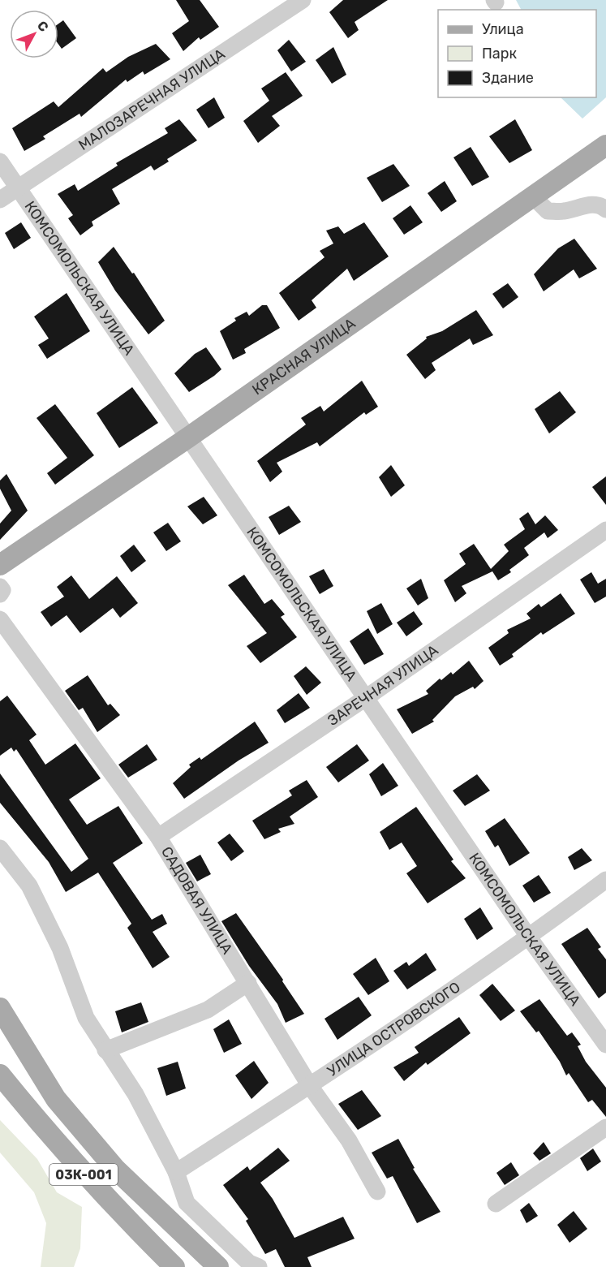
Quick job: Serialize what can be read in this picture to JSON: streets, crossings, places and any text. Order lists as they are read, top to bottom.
{
  "streets": {
    "main road": ["КРАСНАЯ УЛИЦА", "03К-001"],
    "street": [
      "МАЛОЗАРЕЧНАЯ УЛИЦА",
      "КОМСОМОЛЬСКАЯ УЛИЦА",
      "ЗАРЕЧНАЯ УЛИЦА",
      "САДОВАЯ УЛИЦА",
      "УЛИЦА ОСТРОВСКОГО"
    ]
  },
  "crossings": [
    ["МАЛОЗАРЕЧНАЯ УЛИЦА", "КОМСОМОЛЬСКАЯ УЛИЦА"],
    ["КОМСОМОЛЬСКАЯ УЛИЦА", "КРАСНАЯ УЛИЦА"],
    ["КОМСОМОЛЬСКАЯ УЛИЦА", "ЗАРЕЧНАЯ УЛИЦА"],
    ["КОМСОМОЛЬСКАЯ УЛИЦА", "УЛИЦА ОСТРОВСКОГО"],
    ["ЗАРЕЧНАЯ УЛИЦА", "САДОВАЯ УЛИЦА"],
    ["САДОВАЯ УЛИЦА", "УЛИЦА ОСТРОВСКОГО"]
  ],
  "legend": ["Улица", "Парк", "Здание"],
  "north": "top right"
}
